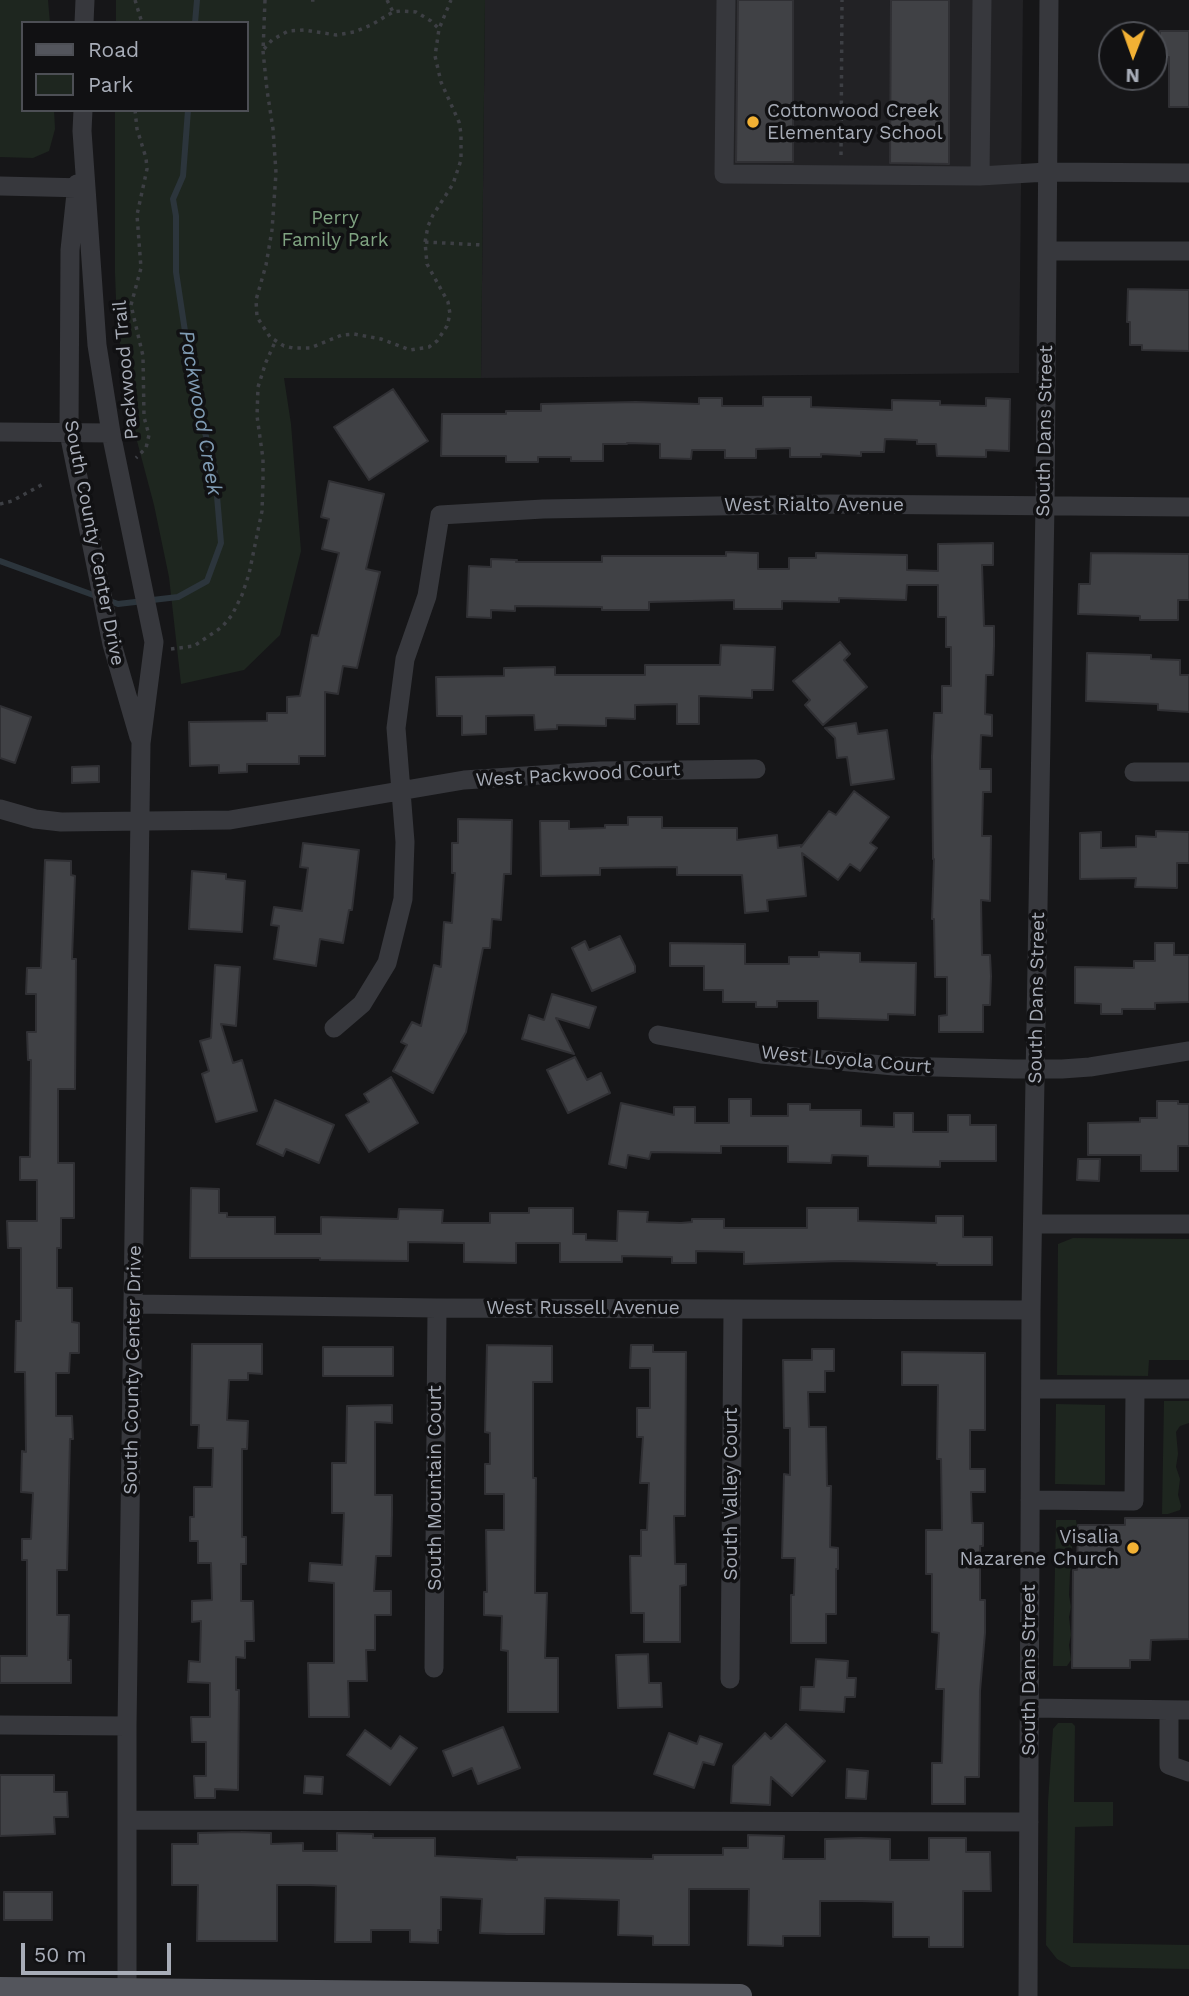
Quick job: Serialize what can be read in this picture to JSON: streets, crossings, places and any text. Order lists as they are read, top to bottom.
{
  "streets": {
    "street": [
      "South Dans Street",
      "West Rialto Avenue",
      "South County Center Drive",
      "West Packwood Court",
      "West Loyola Court",
      "West Russell Avenue",
      "South Mountain Court",
      "South Valley Court"
    ],
    "path": ["Packwood Trail"]
  },
  "crossings": [
    ["South Dans Street", "West Rialto Avenue"],
    ["South Dans Street", "West Loyola Court"],
    ["South Dans Street", "West Russell Avenue"],
    ["West Rialto Avenue", "West Packwood Court"],
    ["South County Center Drive", "West Packwood Court"],
    ["South County Center Drive", "West Russell Avenue"],
    ["West Russell Avenue", "South Mountain Court"],
    ["West Russell Avenue", "South Valley Court"]
  ],
  "water": ["Packwood Creek"],
  "parks": ["Perry Family Park"],
  "places": ["Cottonwood Creek Elementary School", "Visalia Nazarene Church"],
  "legend": ["Road", "Park"],
  "scale_bar": "50 m",
  "north": "bottom"
}
